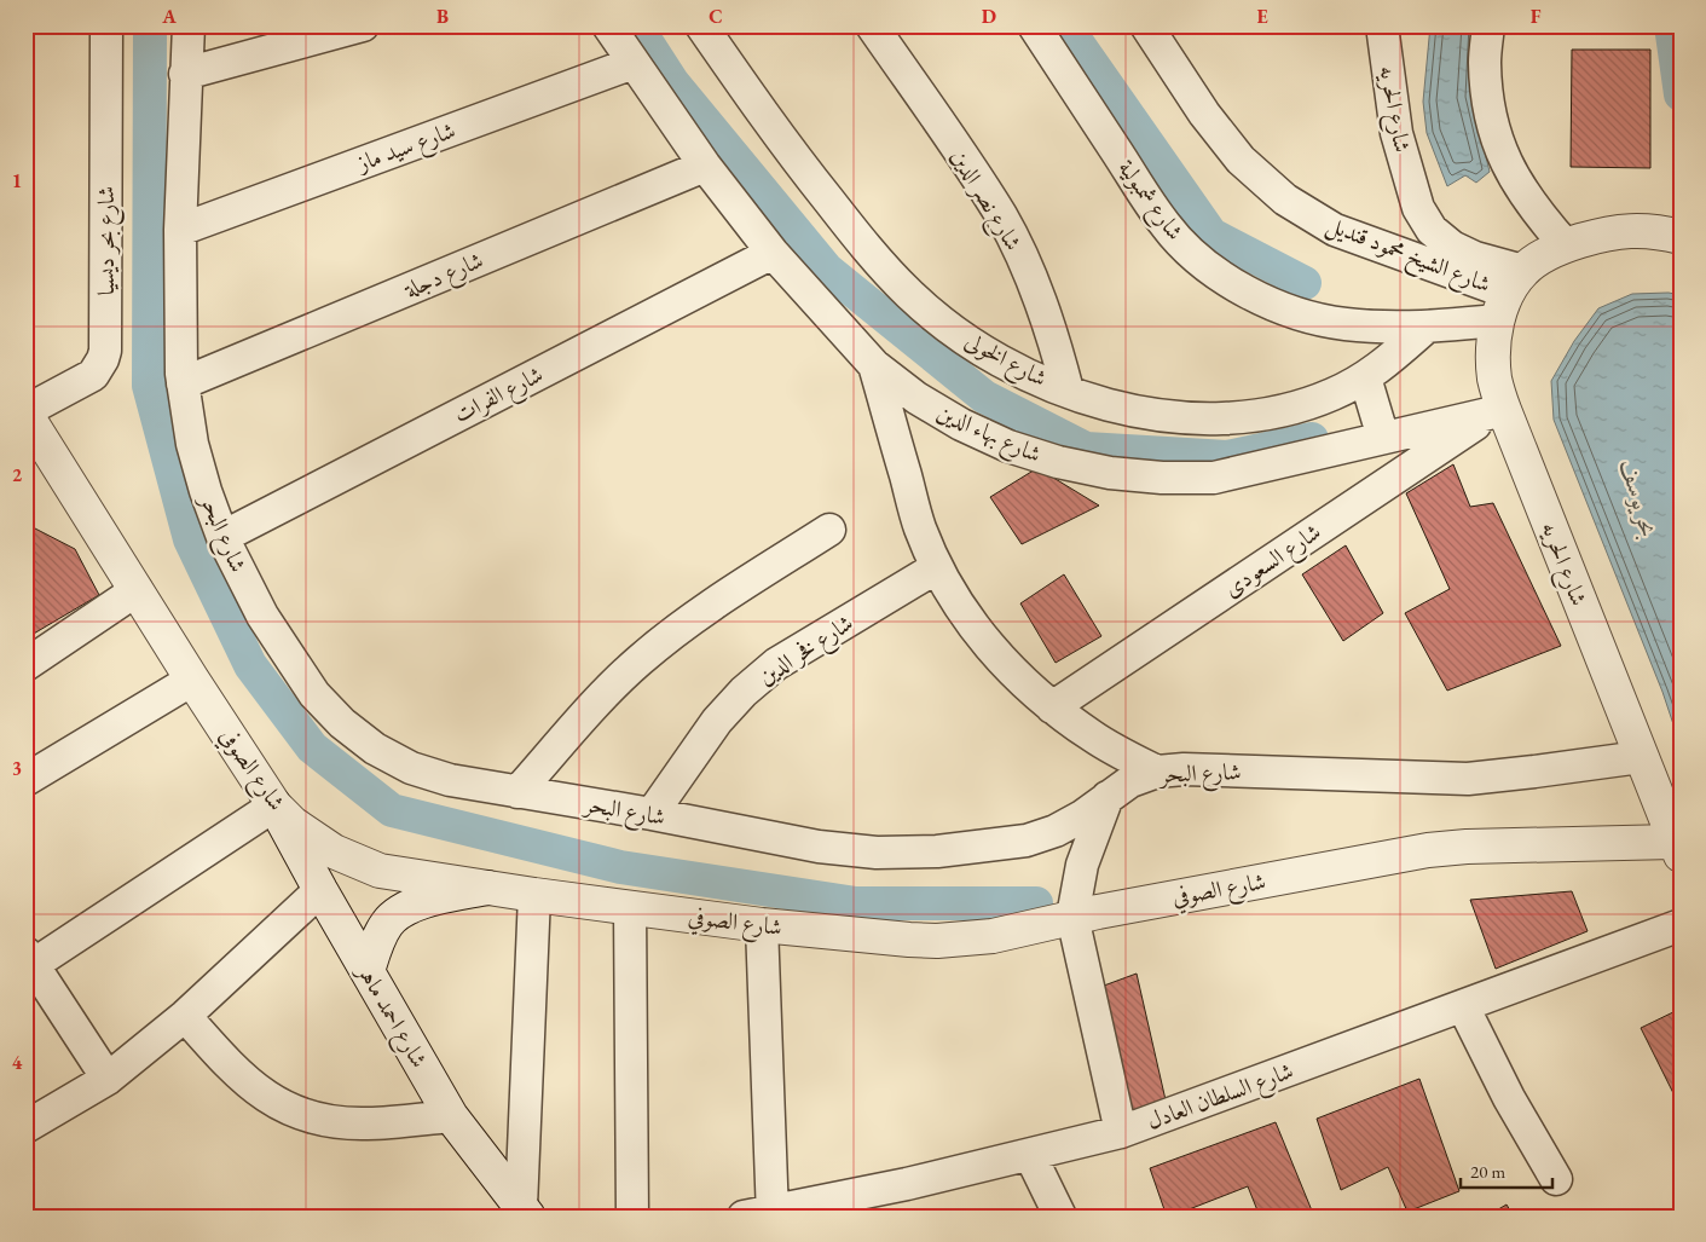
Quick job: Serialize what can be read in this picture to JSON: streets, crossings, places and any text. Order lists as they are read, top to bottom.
{
  "streets": {
    "street": [
      "شارع الحريه",
      "شارع سيد ماز",
      "شارع نصر الدين",
      "شارع شمبولية",
      "شارع بحر ديسيا",
      "شارع الشيخ محمود قنديل",
      "شارع دجلة",
      "شارع الخولى",
      "شارع الفرات",
      "شارع بهاء الدين",
      "شارع البحر",
      "شارع السعودى",
      "شارع فخر الدين",
      "شارع الصوفي",
      "شارع احمد ماهر",
      "شارع السلطان العادل"
    ]
  },
  "crossings": [
    ["شارع الحريه", "شارع شمبولية"],
    ["شارع الحريه", "شارع الشيخ محمود قنديل"],
    ["شارع الحريه", "شارع بهاء الدين"],
    ["شارع الحريه", "شارع البحر"],
    ["شارع الحريه", "شارع السعودى"],
    ["شارع الحريه", "شارع الصوفي"],
    ["شارع سيد ماز", "شارع بهاء الدين"],
    ["شارع سيد ماز", "شارع البحر"],
    ["شارع نصر الدين", "شارع الخولى"],
    ["شارع شمبولية", "شارع الشيخ محمود قنديل"],
    ["شارع شمبولية", "شارع الخولى"],
    ["شارع بحر ديسيا", "شارع الصوفي"],
    ["شارع دجلة", "شارع بهاء الدين"],
    ["شارع دجلة", "شارع البحر"],
    ["شارع الفرات", "شارع بهاء الدين"],
    ["شارع الفرات", "شارع البحر"],
    ["شارع بهاء الدين", "شارع السعودى"],
    ["شارع البحر", "شارع فخر الدين"],
    ["شارع الصوفي", "شارع احمد ماهر"]
  ],
  "water": ["بحر يوسف"],
  "scale_bar": "20 m",
  "grid": {
    "columns": [
      "A",
      "B",
      "C",
      "D",
      "E",
      "F"
    ],
    "rows": [
      "1",
      "2",
      "3",
      "4"
    ]
  }
}
